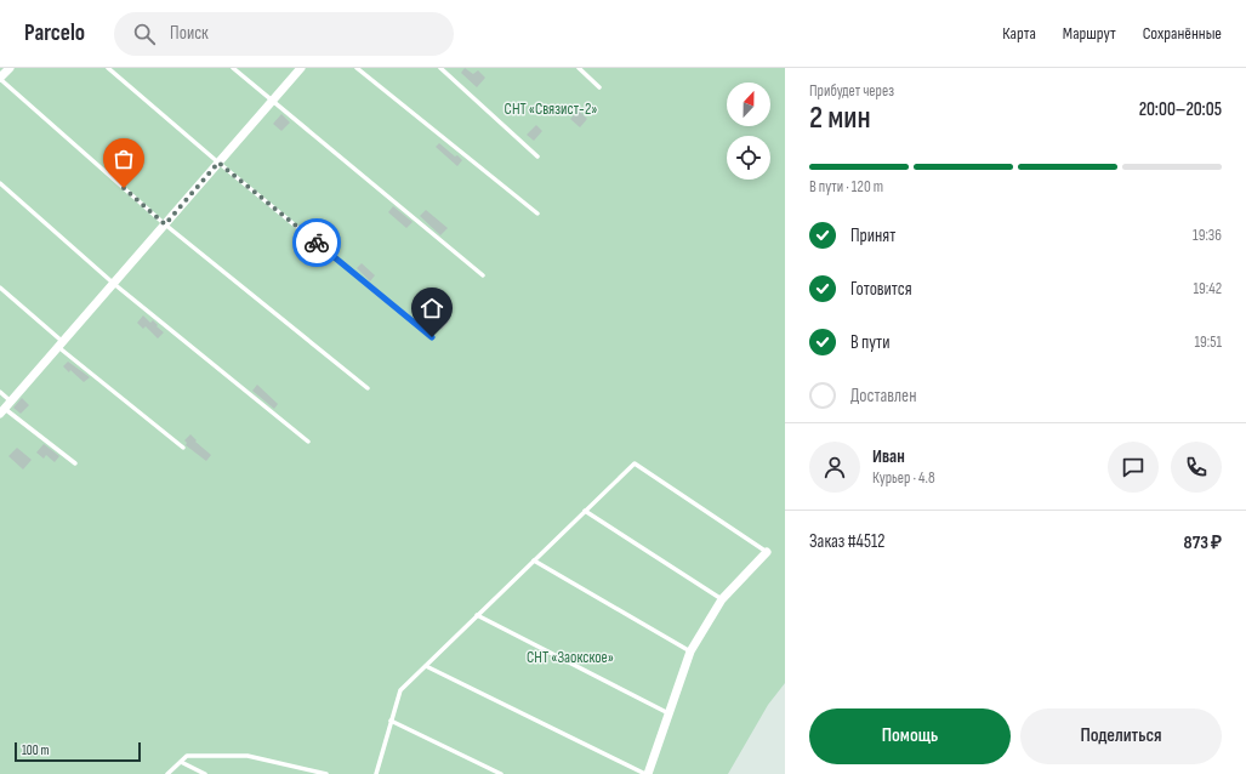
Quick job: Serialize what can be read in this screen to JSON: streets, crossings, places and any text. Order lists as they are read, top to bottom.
{
  "parks": ["СНТ «Связист-2»", "СНТ «Заокское»"],
  "scale_bar": "100 m",
  "north": "top",
  "page": {
    "header": "Parcelo",
    "search": "Поиск",
    "nav": ["Карта", "Маршрут", "Сохранённые"],
    "heading": ["2 мин", "Прибудет через", "20:00–20:05"],
    "panel": [
      "Иван",
      "Курьер · 4.8",
      "Заказ #4512",
      "873 ₽"
    ],
    "bar": "В пути · 120 m",
    "list": [
      ["Принят", "19:36"],
      ["Готовится", "19:42"],
      ["В пути", "19:51"],
      "Доставлен"
    ],
    "buttons": ["Помощь", "Поделиться"],
    "scale": "100 m"
  }
}
